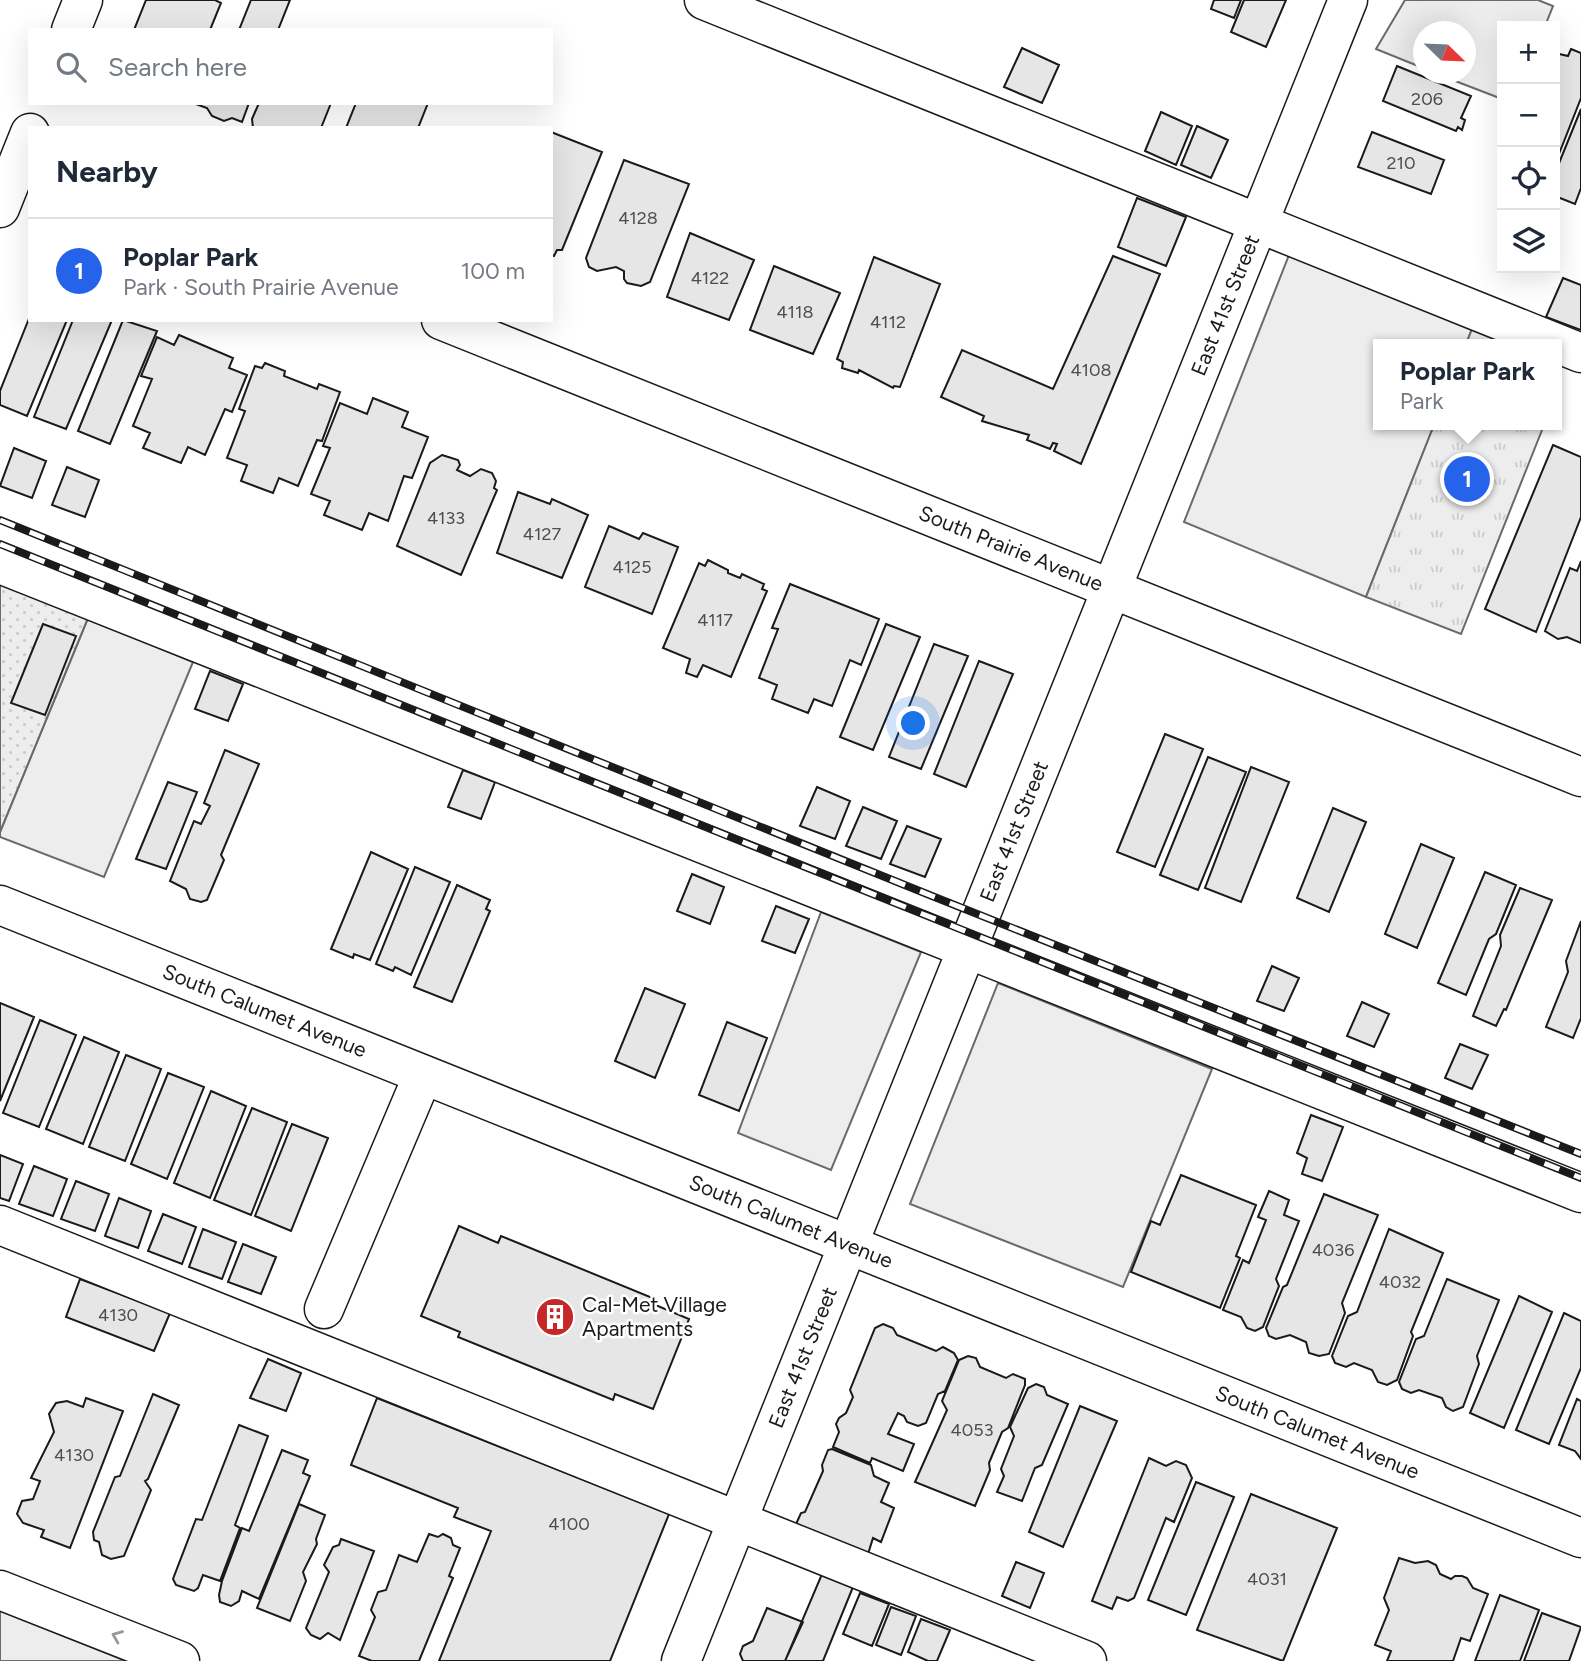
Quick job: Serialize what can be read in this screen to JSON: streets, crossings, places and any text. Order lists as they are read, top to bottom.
{
  "streets": {
    "street": ["East 41st Street", "South Prairie Avenue", "South Calumet Avenue"]
  },
  "crossings": [
    ["East 41st Street", "South Prairie Avenue"],
    ["East 41st Street", "South Calumet Avenue"]
  ],
  "places": {
    "building": ["Cal-Met Village Apartments"]
  },
  "house_numbers": [
    "206",
    "210",
    "4128",
    "4122",
    "4118",
    "4112",
    "4108",
    "4133",
    "4127",
    "4125",
    "4117",
    "4036",
    "4032",
    "4130",
    "4053",
    "4130",
    "4100",
    "4031"
  ],
  "north": "bottom right",
  "page": {
    "map_buttons": ["+", "−"],
    "search": "Search here",
    "heading": "Nearby",
    "list": [
      {
        "mark": "1",
        "name": "Poplar Park",
        "note": "Park · South Prairie Avenue",
        "value": "100 m"
      }
    ],
    "popup": ["Poplar Park", "Park"],
    "pins": "1"
  }
}
